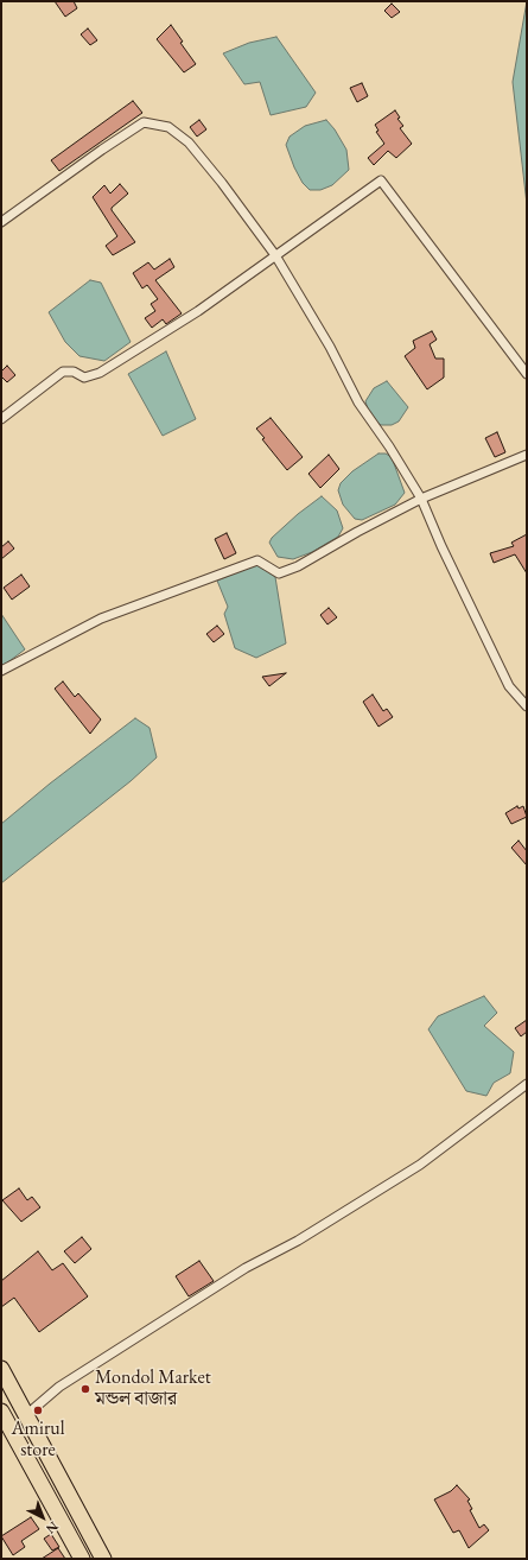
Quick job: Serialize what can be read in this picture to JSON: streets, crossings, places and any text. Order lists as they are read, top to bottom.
{
  "places": ["Mondol Market মন্ডল বাজার", "Amirul store"],
  "north": "bottom right"
}
